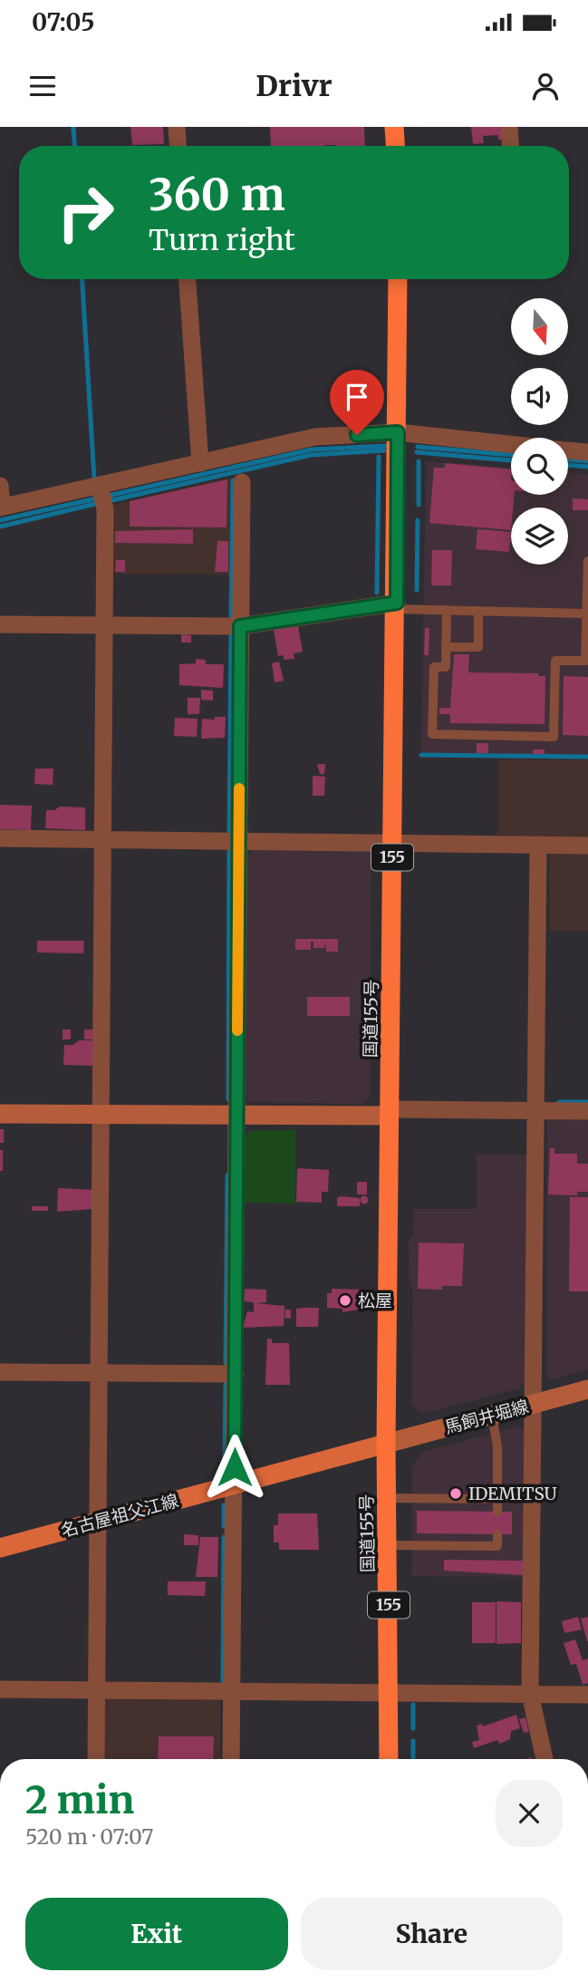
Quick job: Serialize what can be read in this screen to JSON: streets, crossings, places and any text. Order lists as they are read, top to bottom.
{
  "streets": {
    "highway": ["155", "国道155号"],
    "main road": ["名古屋祖父江線"],
    "street": ["馬飼井堀線"]
  },
  "crossings": [
    ["国道155号", "馬飼井堀線"],
    ["国道155号", "名古屋祖父江線"],
    ["馬飼井堀線", "名古屋祖父江線"]
  ],
  "places": ["松屋", "IDEMITSU"],
  "north": "bottom",
  "page": {
    "status": "07:05",
    "header": "Drivr",
    "turn": ["360 m", "Turn right"],
    "heading": ["2 min", "520 m · 07:07"],
    "buttons": ["Exit", "Share"]
  }
}
